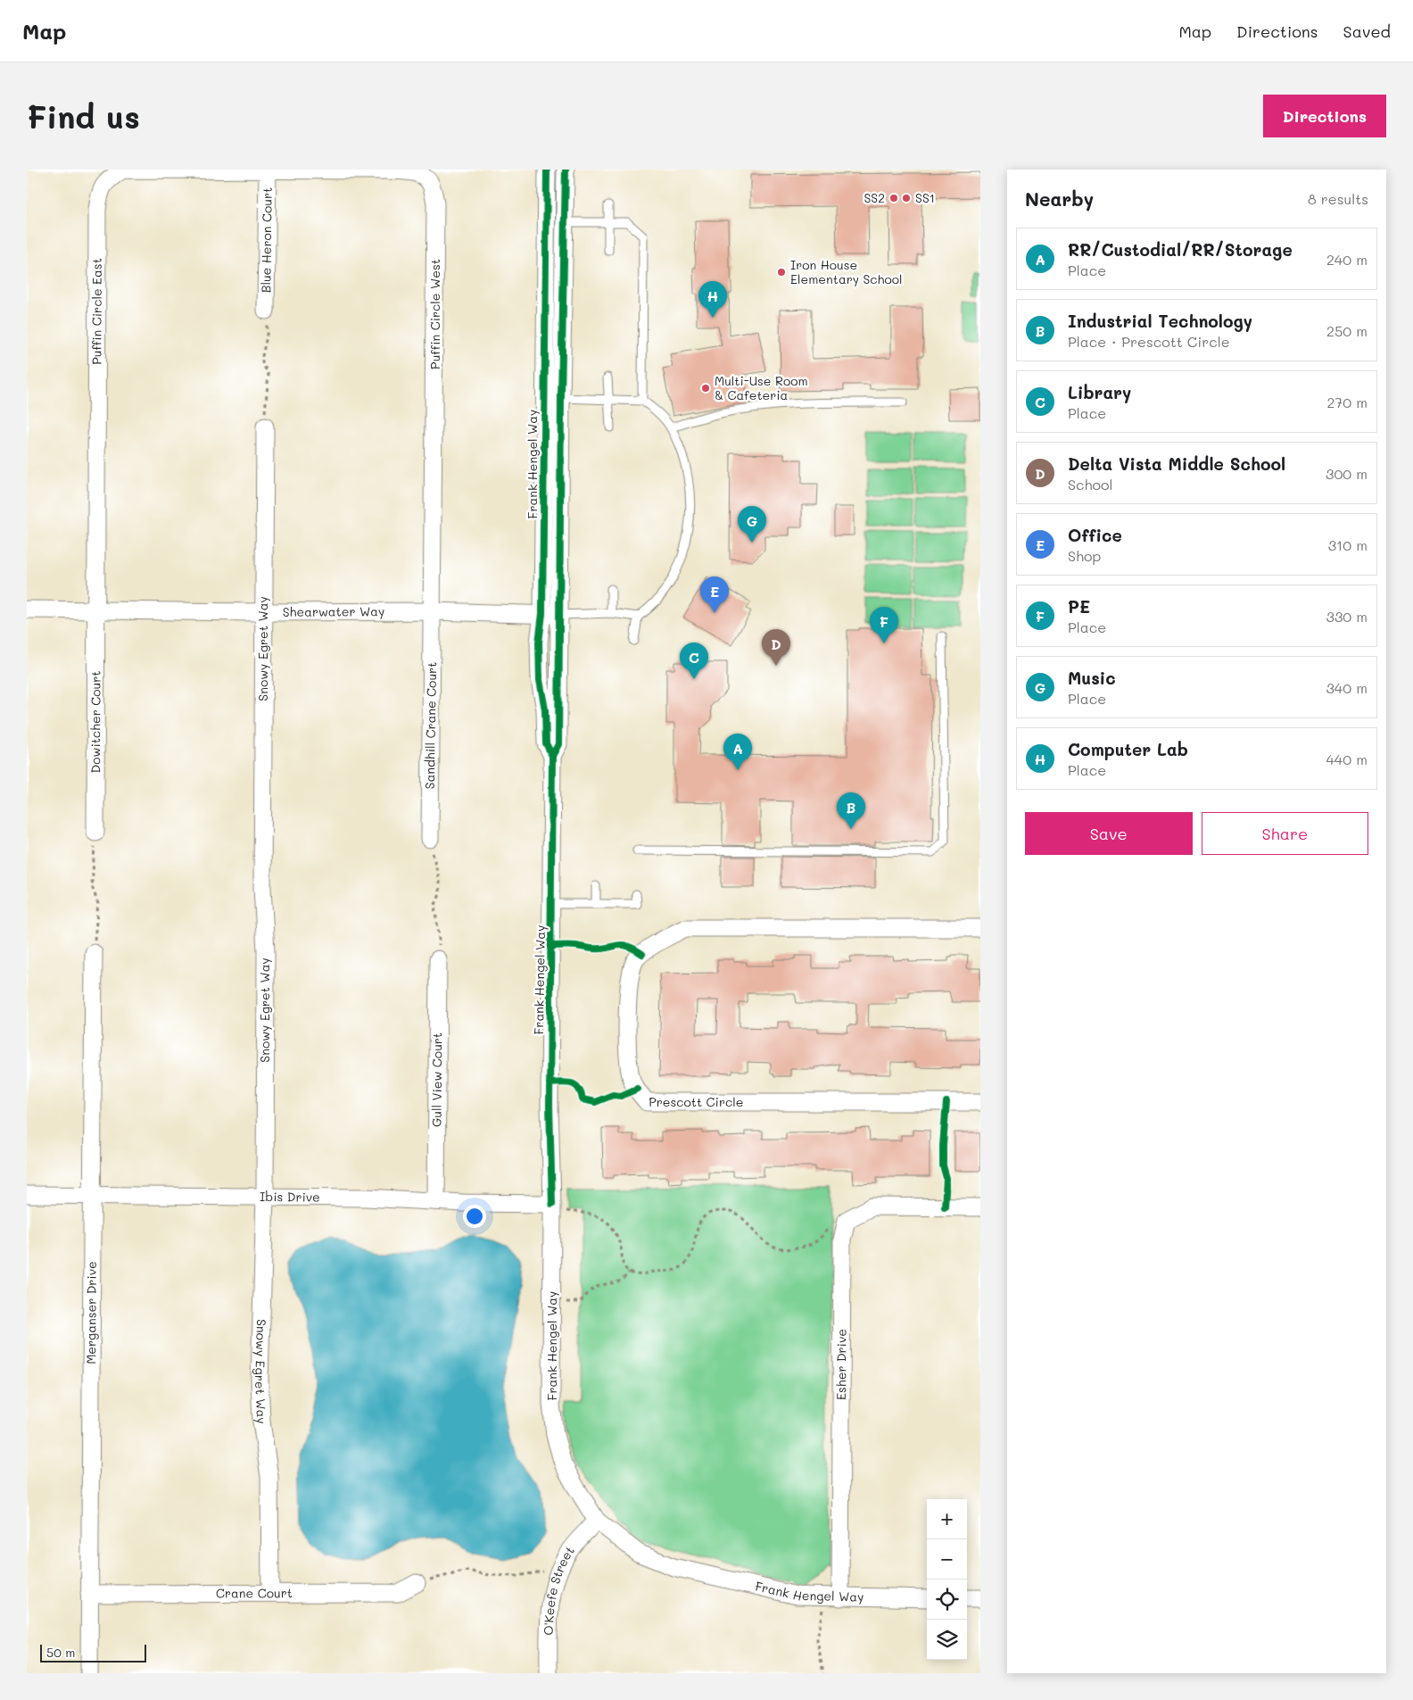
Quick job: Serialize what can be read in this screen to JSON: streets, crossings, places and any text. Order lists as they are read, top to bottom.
{
  "streets": {
    "street": [
      "Blue Heron Court",
      "Puffin Circle East",
      "Puffin Circle West",
      "Frank Hengel Way",
      "Shearwater Way",
      "Snowy Egret Way",
      "Dowitcher Court",
      "Sandhill Crane Court",
      "Gull View Court",
      "Prescott Circle",
      "Ibis Drive",
      "Merganser Drive",
      "Esher Drive",
      "Crane Court",
      "O'Keefe Street"
    ]
  },
  "crossings": [
    ["Blue Heron Court", "Puffin Circle East"],
    ["Blue Heron Court", "Puffin Circle West"],
    ["Puffin Circle East", "Puffin Circle West"],
    ["Puffin Circle East", "Shearwater Way"],
    ["Puffin Circle East", "Dowitcher Court"],
    ["Puffin Circle West", "Shearwater Way"],
    ["Puffin Circle West", "Sandhill Crane Court"],
    ["Frank Hengel Way", "Shearwater Way"],
    ["Frank Hengel Way", "Ibis Drive"],
    ["Frank Hengel Way", "Esher Drive"],
    ["Frank Hengel Way", "O'Keefe Street"],
    ["Shearwater Way", "Snowy Egret Way"],
    ["Shearwater Way", "Dowitcher Court"],
    ["Shearwater Way", "Sandhill Crane Court"],
    ["Snowy Egret Way", "Ibis Drive"],
    ["Snowy Egret Way", "Crane Court"],
    ["Gull View Court", "Ibis Drive"],
    ["Ibis Drive", "Merganser Drive"],
    ["Merganser Drive", "Crane Court"]
  ],
  "places": [
    "SS2",
    "SS1",
    "Iron House Elementary School",
    "Multi-Use Room & Cafeteria"
  ],
  "scale_bar": "50 m",
  "page": {
    "header": "Map",
    "nav": ["Map", "Directions", "Saved"],
    "buttons": [
      "Directions",
      ["Save", "Share"]
    ],
    "title": "Find us",
    "heading": ["Nearby", "8 results"],
    "list": [
      {
        "mark": "A",
        "name": "RR/Custodial/RR/Storage",
        "note": "Place",
        "value": "240 m"
      },
      {
        "mark": "B",
        "name": "Industrial Technology",
        "note": "Place · Prescott Circle",
        "value": "250 m"
      },
      {
        "mark": "C",
        "name": "Library",
        "note": "Place",
        "value": "270 m"
      },
      {
        "mark": "D",
        "name": "Delta Vista Middle School",
        "note": "School",
        "value": "300 m"
      },
      {
        "mark": "E",
        "name": "Office",
        "note": "Shop",
        "value": "310 m"
      },
      {
        "mark": "F",
        "name": "PE",
        "note": "Place",
        "value": "330 m"
      },
      {
        "mark": "G",
        "name": "Music",
        "note": "Place",
        "value": "340 m"
      },
      {
        "mark": "H",
        "name": "Computer Lab",
        "note": "Place",
        "value": "440 m"
      }
    ],
    "pins": [
      "H",
      "G",
      "E",
      "F",
      "D",
      "C",
      "A",
      "B"
    ],
    "map_buttons": ["+", "−"],
    "scale": "50 m"
  }
}
